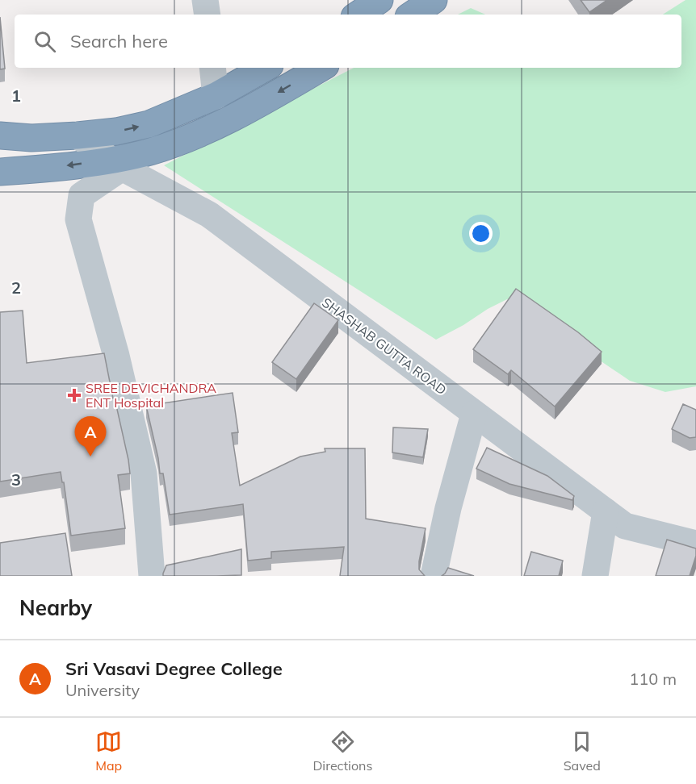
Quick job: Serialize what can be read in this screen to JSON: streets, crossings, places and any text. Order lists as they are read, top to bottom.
{
  "streets": {
    "street": ["SHASHAB GUTTA ROAD"]
  },
  "places": {
    "health": ["SREE DEVICHANDRA ENT Hospital"]
  },
  "page": {
    "search": "Search here",
    "pins": "A",
    "heading": "Nearby",
    "list": [
      {
        "mark": "A",
        "name": "Sri Vasavi Degree College",
        "note": "University",
        "value": "110 m"
      }
    ],
    "nav": ["Map", "Directions", "Saved"]
  },
  "grid": {
    "rows": ["1", "2", "3"]
  }
}
